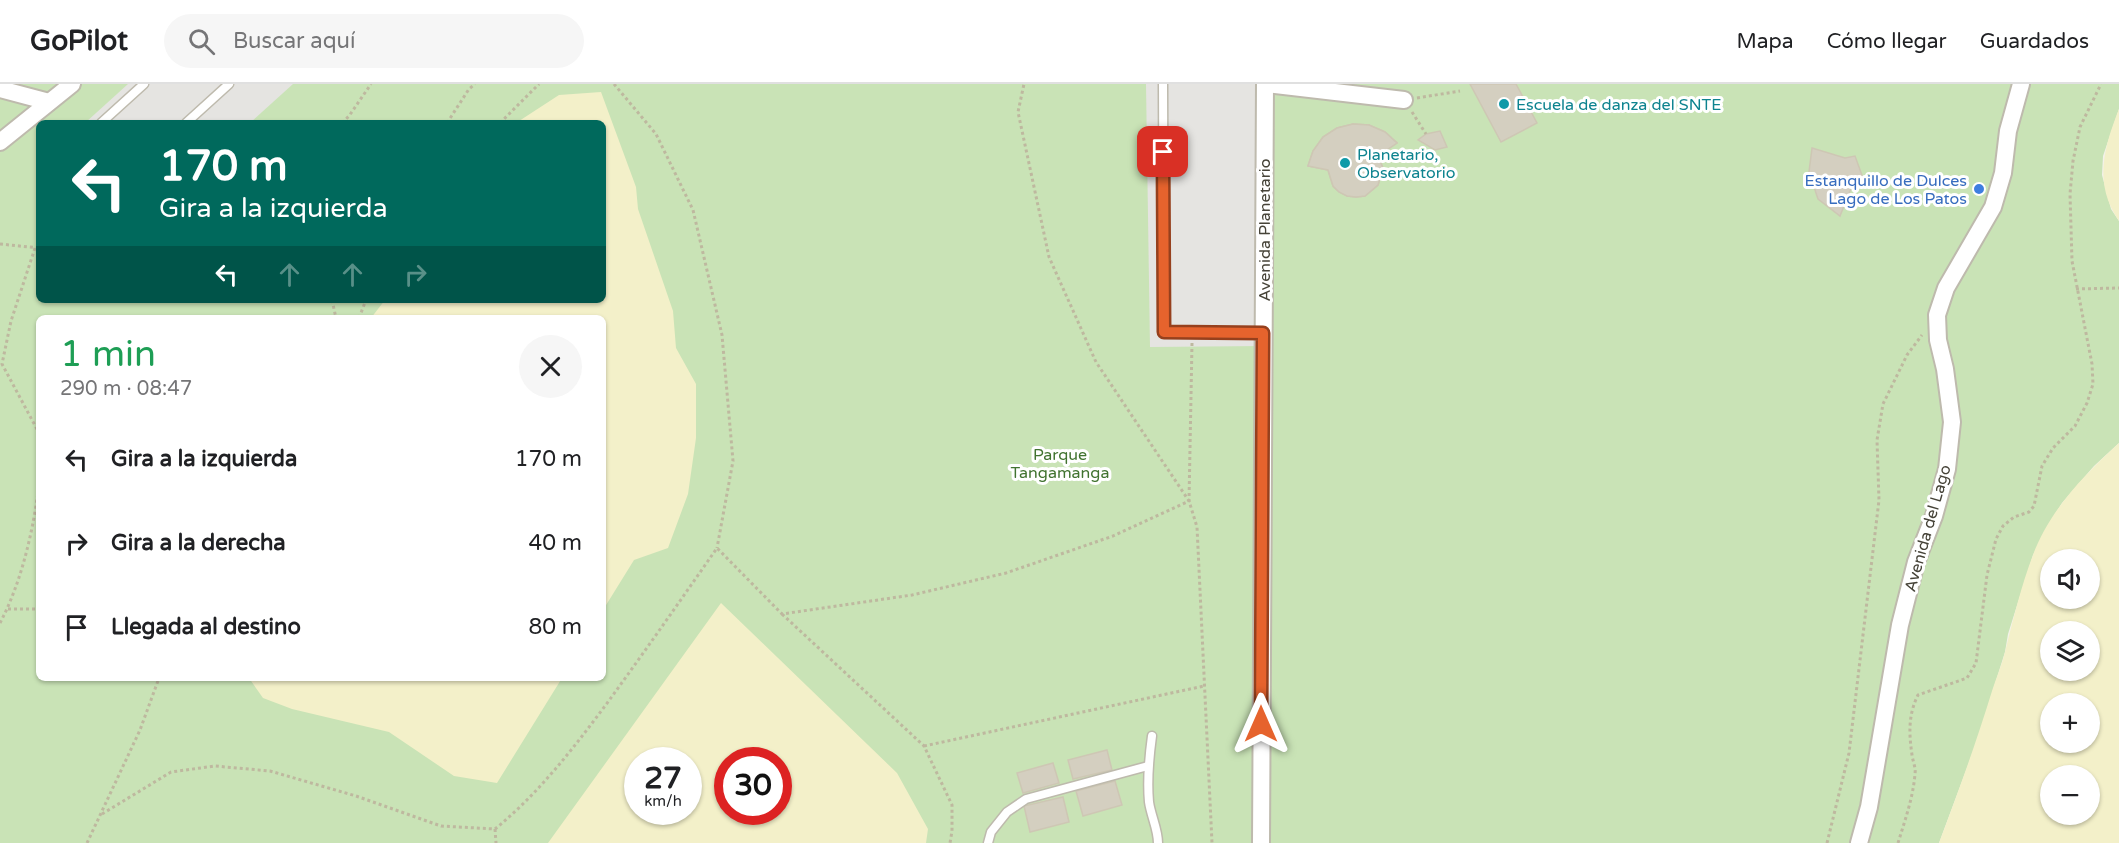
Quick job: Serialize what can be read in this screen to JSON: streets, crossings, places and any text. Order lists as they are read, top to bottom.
{
  "streets": {
    "street": ["Avenida Planetario", "Avenida del Lago"]
  },
  "parks": ["Parque Tangamanga"],
  "places": ["Escuela de danza del SNTE", "Planetario, Observatorio", "Estanquillo de Dulces Lago de Los Patos"],
  "page": {
    "header": "GoPilot",
    "search": "Buscar aquí",
    "nav": ["Mapa", "Cómo llegar", "Guardados"],
    "turn": ["170 m", "Gira a la izquierda"],
    "heading": ["1 min", "290 m · 08:47"],
    "list": [
      {
        "name": "Gira a la izquierda",
        "value": "170 m"
      },
      {
        "name": "Gira a la derecha",
        "value": "40 m"
      },
      {
        "name": "Llegada al destino",
        "value": "80 m"
      }
    ],
    "map_buttons": ["+", "−"],
    "speed": "27 km/h",
    "limit": "30"
  }
}
